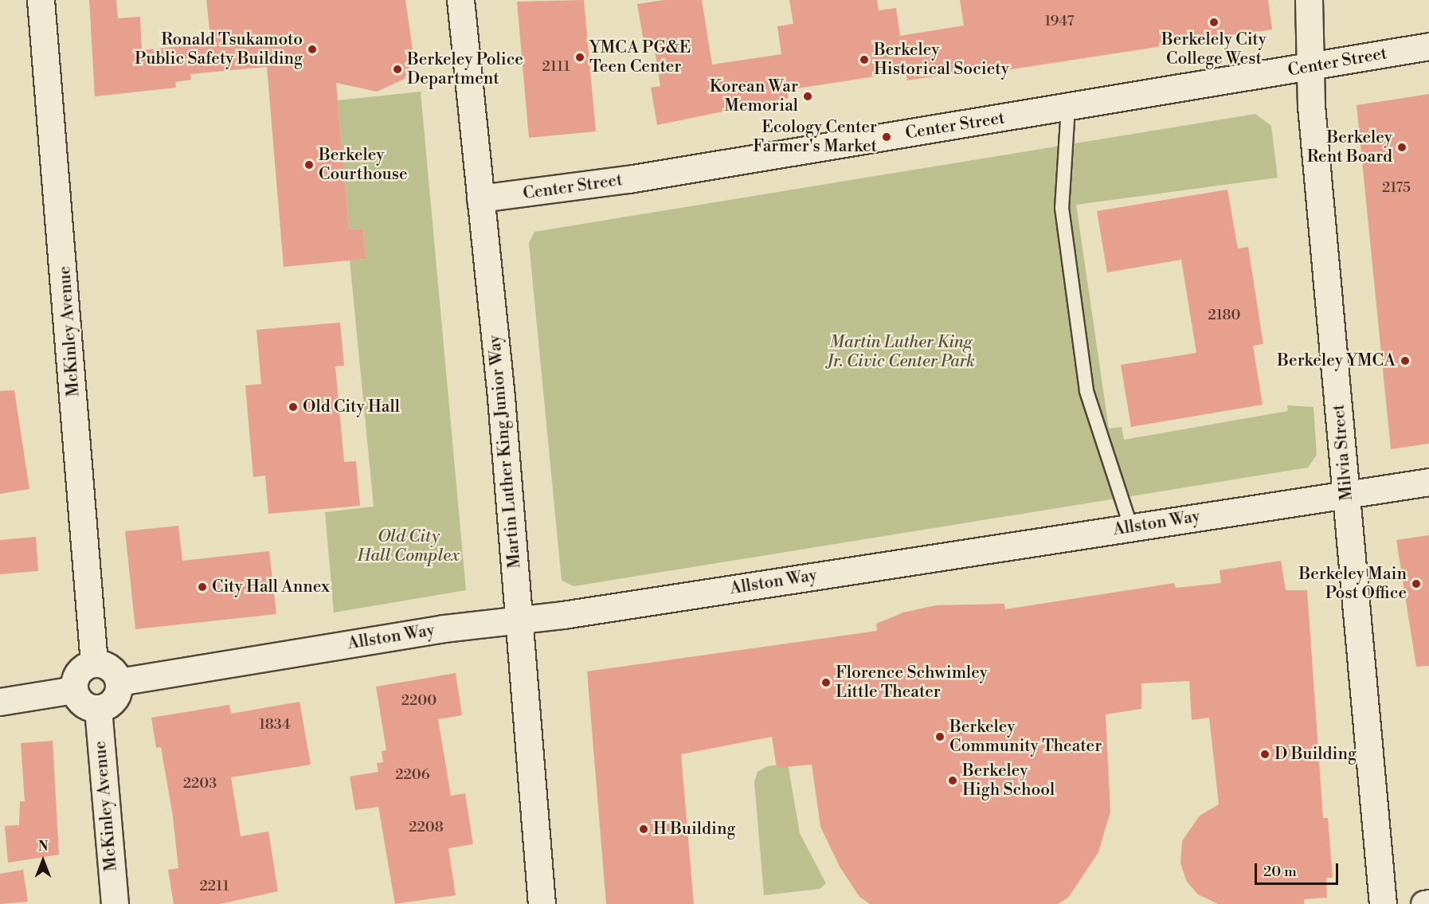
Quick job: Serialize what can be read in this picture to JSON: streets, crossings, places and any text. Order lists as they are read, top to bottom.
{
  "streets": {
    "street": [
      "Center Street",
      "McKinley Avenue",
      "Martin Luther King Junior Way",
      "Milvia Street",
      "Allston Way"
    ]
  },
  "crossings": [
    ["Center Street", "Martin Luther King Junior Way"],
    ["Center Street", "Milvia Street"],
    ["McKinley Avenue", "Allston Way"],
    ["Martin Luther King Junior Way", "Allston Way"],
    ["Milvia Street", "Allston Way"]
  ],
  "parks": ["Martin Luther King Jr. Civic Center Park", "Old City Hall Complex"],
  "places": [
    "Berkelely City College West",
    "Ronald Tsukamoto Public Safety Building",
    "YMCA PG&E Teen Center",
    "Berkeley Historical Society",
    "Berkeley Police Department",
    "Korean War Memorial",
    "Ecology Center Farmer's Market",
    "Berkeley Rent Board",
    "Berkeley Courthouse",
    "Berkeley YMCA",
    "Old City Hall",
    "Berkeley Main Post Office",
    "City Hall Annex",
    "Florence Schwimley Little Theater",
    "Berkeley Community Theater",
    "D Building",
    "Berkeley High School",
    "H Building"
  ],
  "house_numbers": [
    "1947",
    "2111",
    "2175",
    "2180",
    "2200",
    "1834",
    "2206",
    "2203",
    "2208",
    "2211"
  ],
  "scale_bar": "20 m",
  "north": "top"
}
